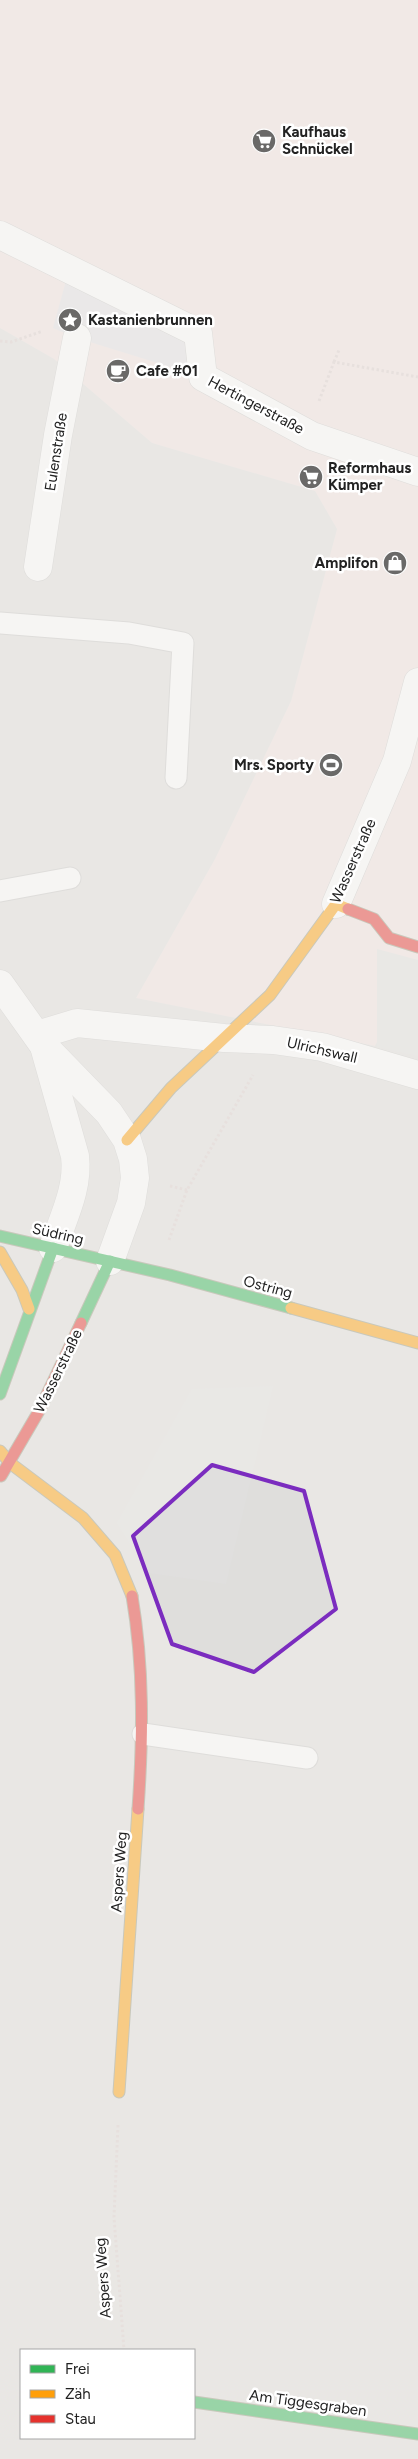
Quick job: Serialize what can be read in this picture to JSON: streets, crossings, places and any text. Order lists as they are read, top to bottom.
{
  "streets": {
    "street": [
      "Hertingerstraße",
      "Eulenstraße",
      "Wasserstraße",
      "Ulrichswall",
      "Südring",
      "Ostring",
      "Aspers Weg",
      "Am Tiggesgraben"
    ]
  },
  "crossings": [
    ["Wasserstraße", "Ulrichswall"],
    ["Wasserstraße", "Südring"],
    ["Wasserstraße", "Ostring"],
    ["Wasserstraße", "Aspers Weg"],
    ["Südring", "Ostring"]
  ],
  "places": {
    "supermarket": ["Kaufhaus Schnückel", "Reformhaus Kümper"],
    "place": ["Kastanienbrunnen"],
    "cafe": ["Cafe #01"],
    "shop": ["Amplifon"],
    "sports": ["Mrs. Sporty"]
  },
  "legend": ["Frei", "Zäh", "Stau"]
}
